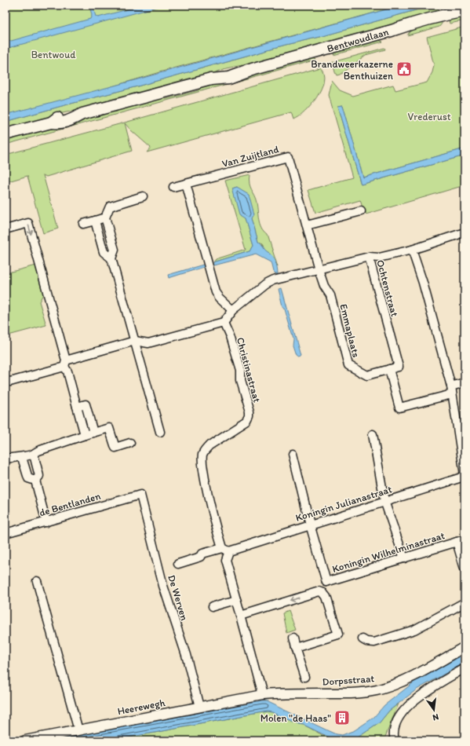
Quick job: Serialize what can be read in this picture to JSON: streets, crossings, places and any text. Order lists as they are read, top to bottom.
{
  "streets": {
    "main road": ["Bentwoudlaan"],
    "street": [
      "Van Zuijtland",
      "Ochtenstraat",
      "Emmaplaats",
      "Christinastraat",
      "Koningin Julianastraat",
      "de Bentlanden",
      "Koningin Wilhelminastraat",
      "De Werven",
      "Dorpsstraat",
      "Heerewegh"
    ]
  },
  "crossings": [
    ["Van Zuijtland", "Emmaplaats"],
    ["Ochtenstraat", "Emmaplaats"],
    ["Christinastraat", "Koningin Julianastraat"],
    ["Christinastraat", "Dorpsstraat"],
    ["Christinastraat", "Heerewegh"],
    ["de Bentlanden", "De Werven"],
    ["De Werven", "Heerewegh"],
    ["Dorpsstraat", "Heerewegh"]
  ],
  "parks": ["Bentwoud", "Vrederust"],
  "places": {
    "public building": ["Brandweerkazerne Benthuizen"],
    "building": ["Molen \"de Haas\""]
  },
  "north": "bottom"
}
